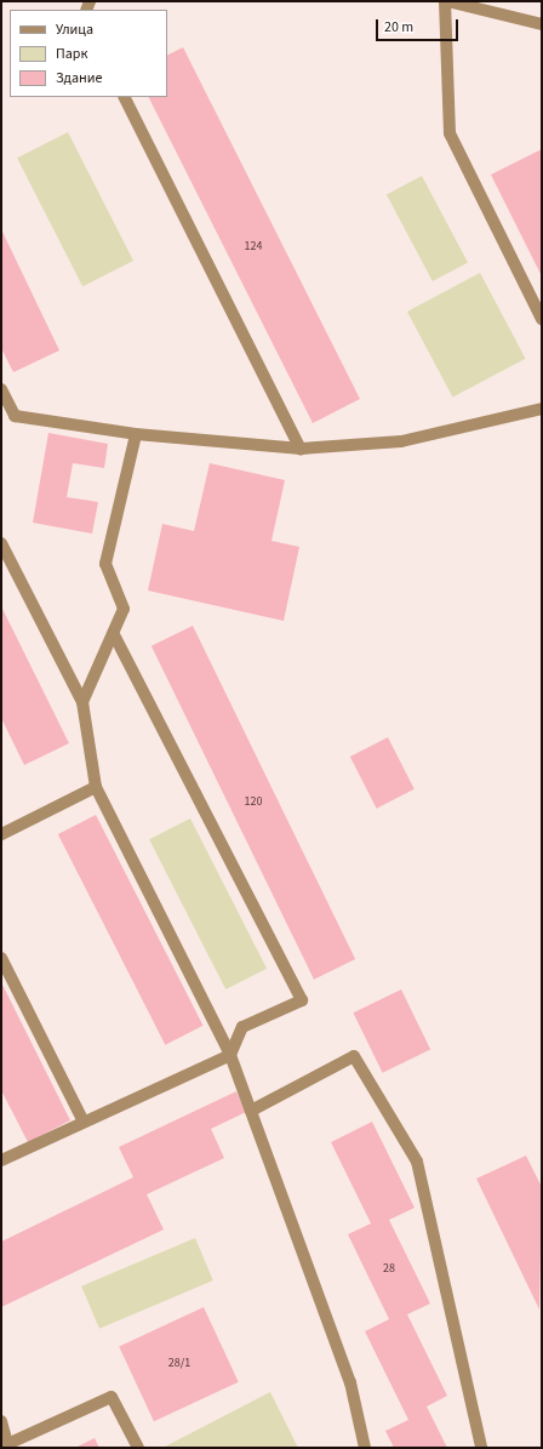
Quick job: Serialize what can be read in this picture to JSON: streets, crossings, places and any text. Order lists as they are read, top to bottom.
{
  "house_numbers": [
    "124",
    "120",
    "28",
    "28/1"
  ],
  "legend": ["Улица", "Парк", "Здание"],
  "scale_bar": "20 m"
}
